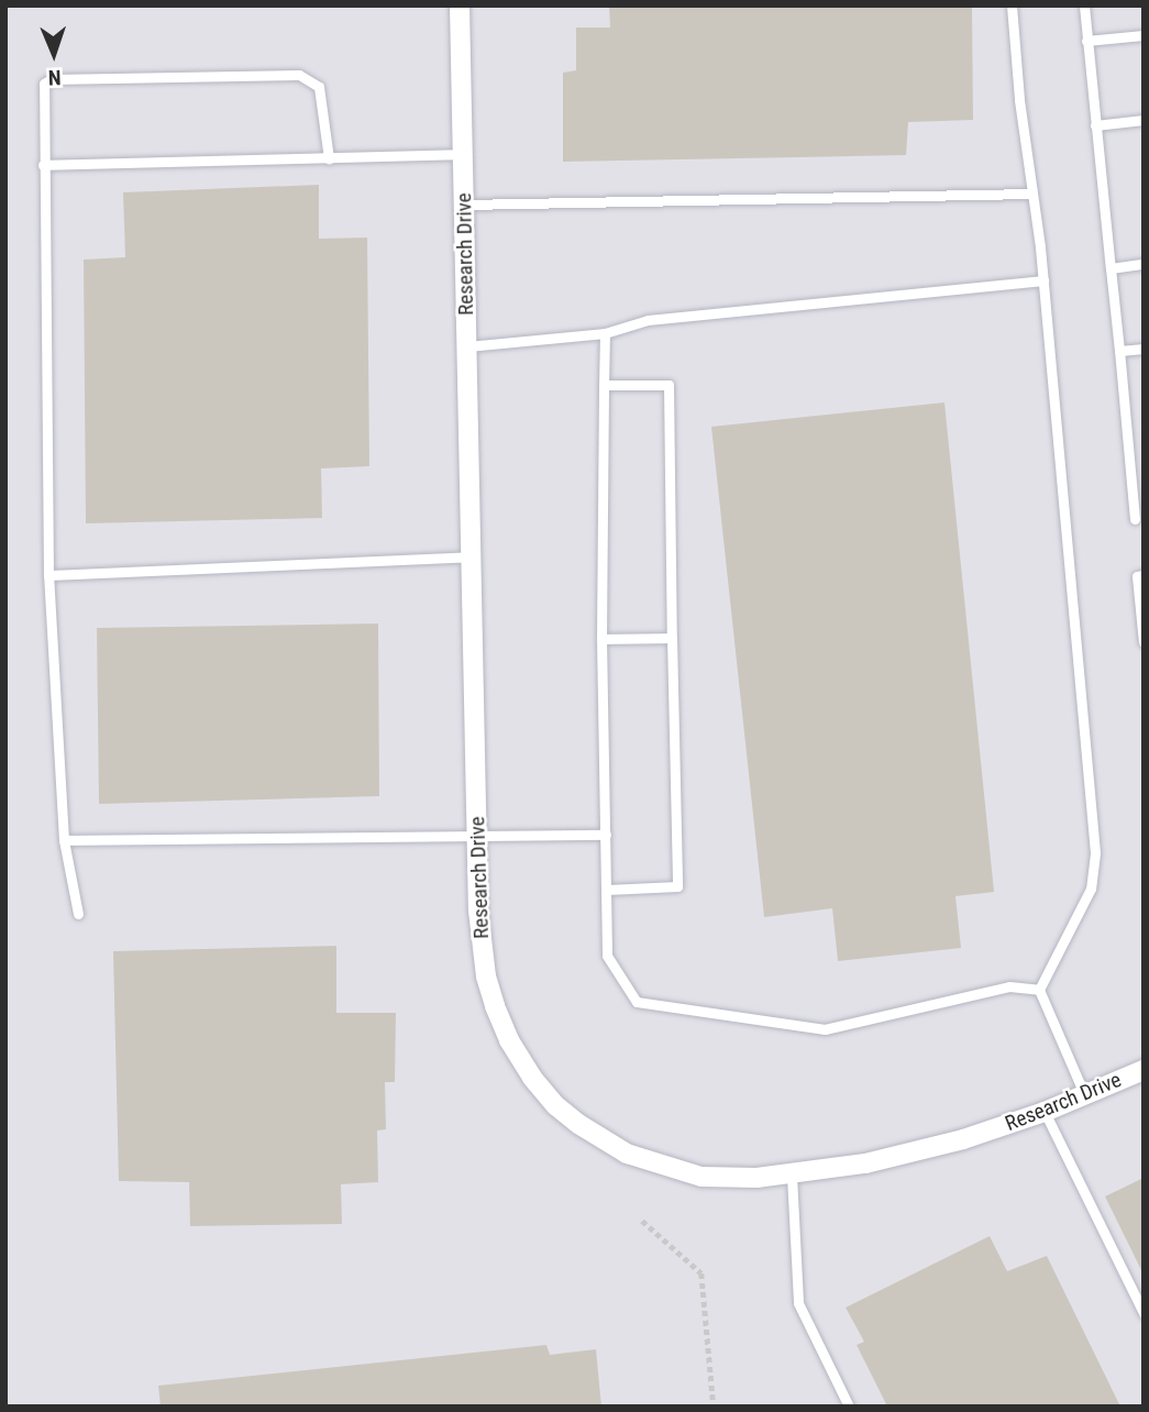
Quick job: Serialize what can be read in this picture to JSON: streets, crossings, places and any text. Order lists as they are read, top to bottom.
{
  "streets": {
    "street": ["Research Drive"]
  },
  "north": "bottom"
}
